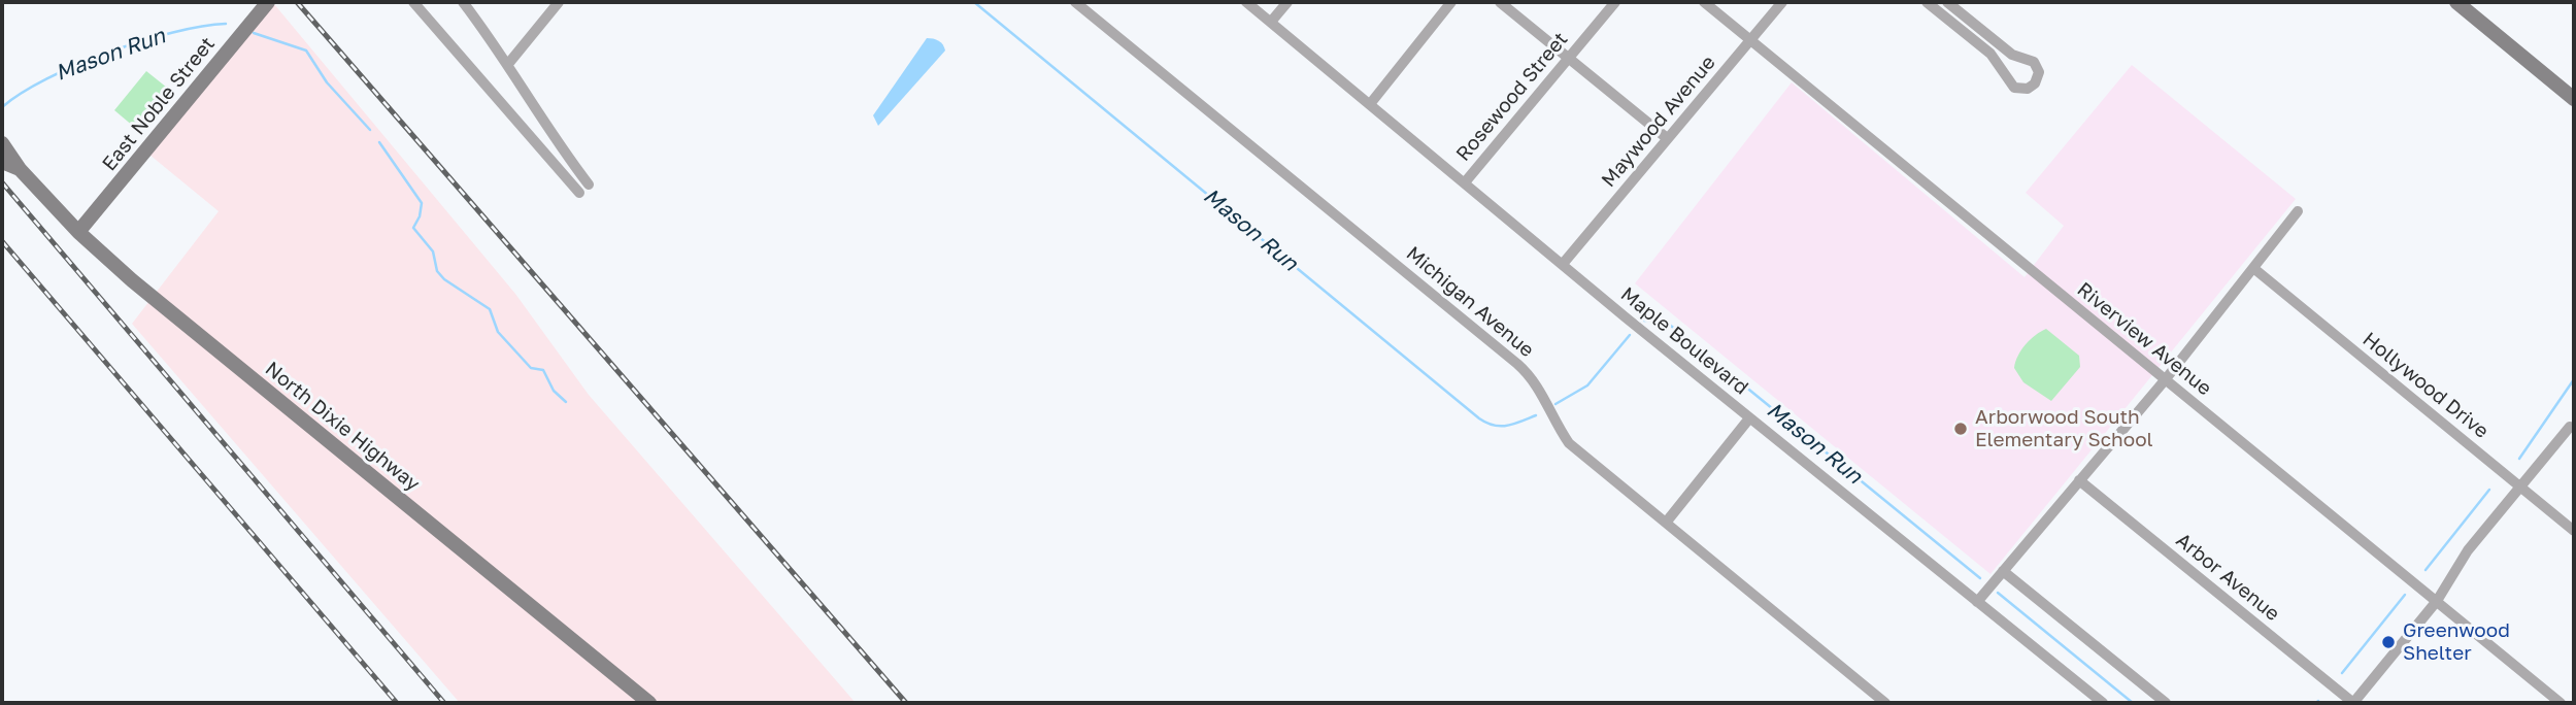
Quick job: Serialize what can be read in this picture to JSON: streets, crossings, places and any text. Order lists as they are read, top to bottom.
{
  "streets": {
    "main road": ["East Noble Street", "North Dixie Highway"],
    "street": [
      "Rosewood Street",
      "Maywood Avenue",
      "Michigan Avenue",
      "Riverview Avenue",
      "Maple Boulevard",
      "Hollywood Drive",
      "Arbor Avenue"
    ]
  },
  "crossings": [
    ["Rosewood Street", "Maple Boulevard"],
    ["East Noble Street", "North Dixie Highway"],
    ["Maywood Avenue", "Riverview Avenue"],
    ["Maywood Avenue", "Maple Boulevard"]
  ],
  "water": ["Mason Run"],
  "places": ["Arborwood South Elementary School", "Greenwood Shelter"]
}
